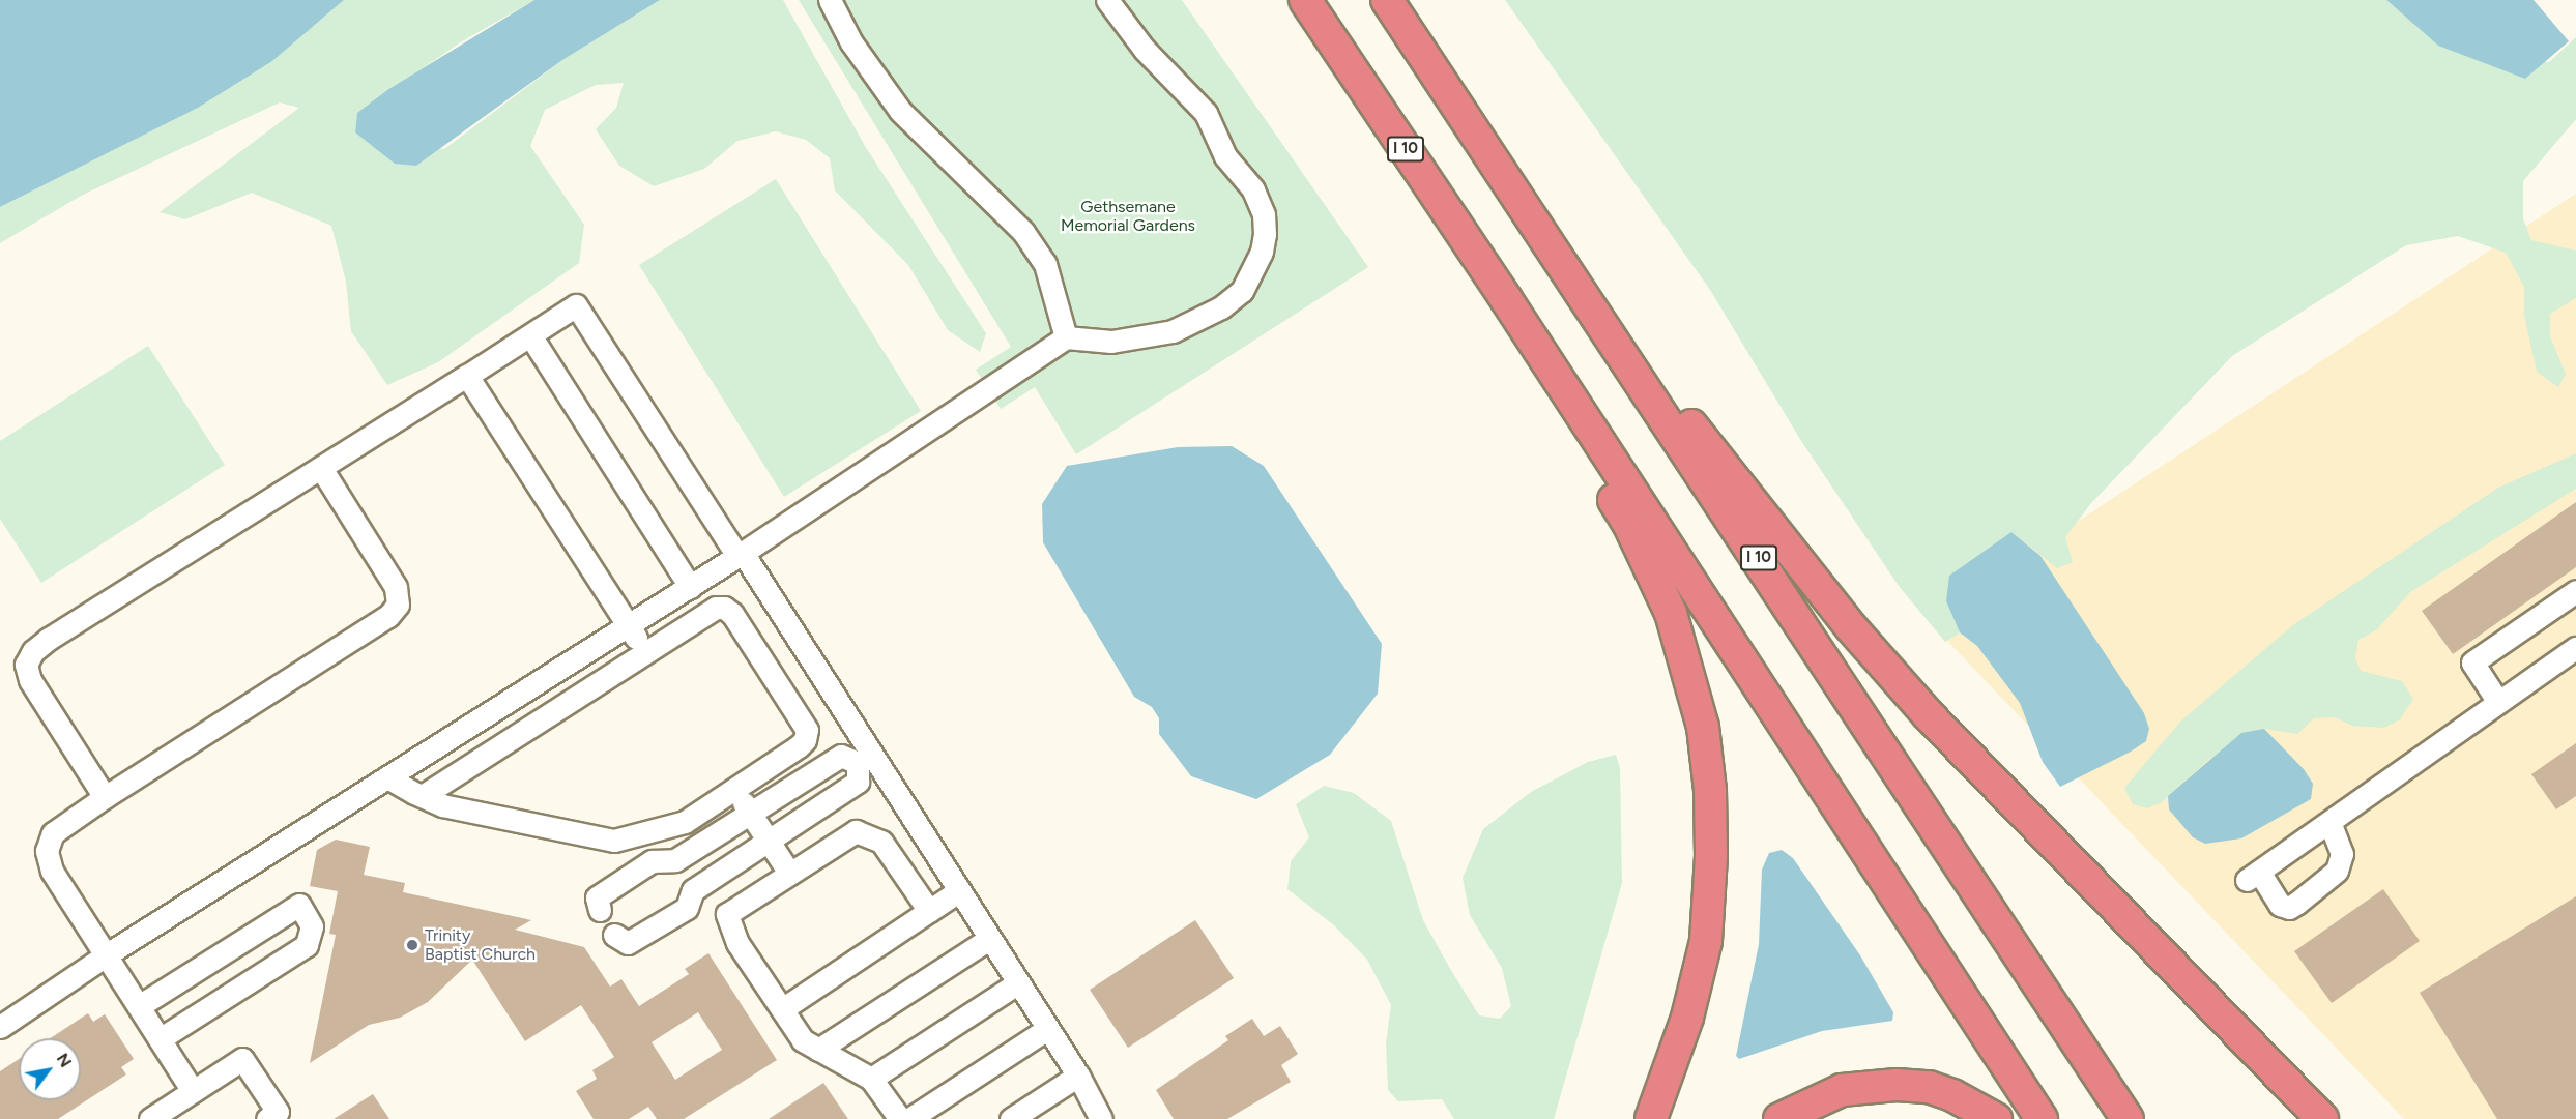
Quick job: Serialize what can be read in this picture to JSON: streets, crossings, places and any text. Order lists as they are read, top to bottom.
{
  "streets": {
    "highway": ["I 10"]
  },
  "parks": ["Gethsemane Memorial Gardens"],
  "places": ["Trinity Baptist Church"],
  "north": "top right"
}
